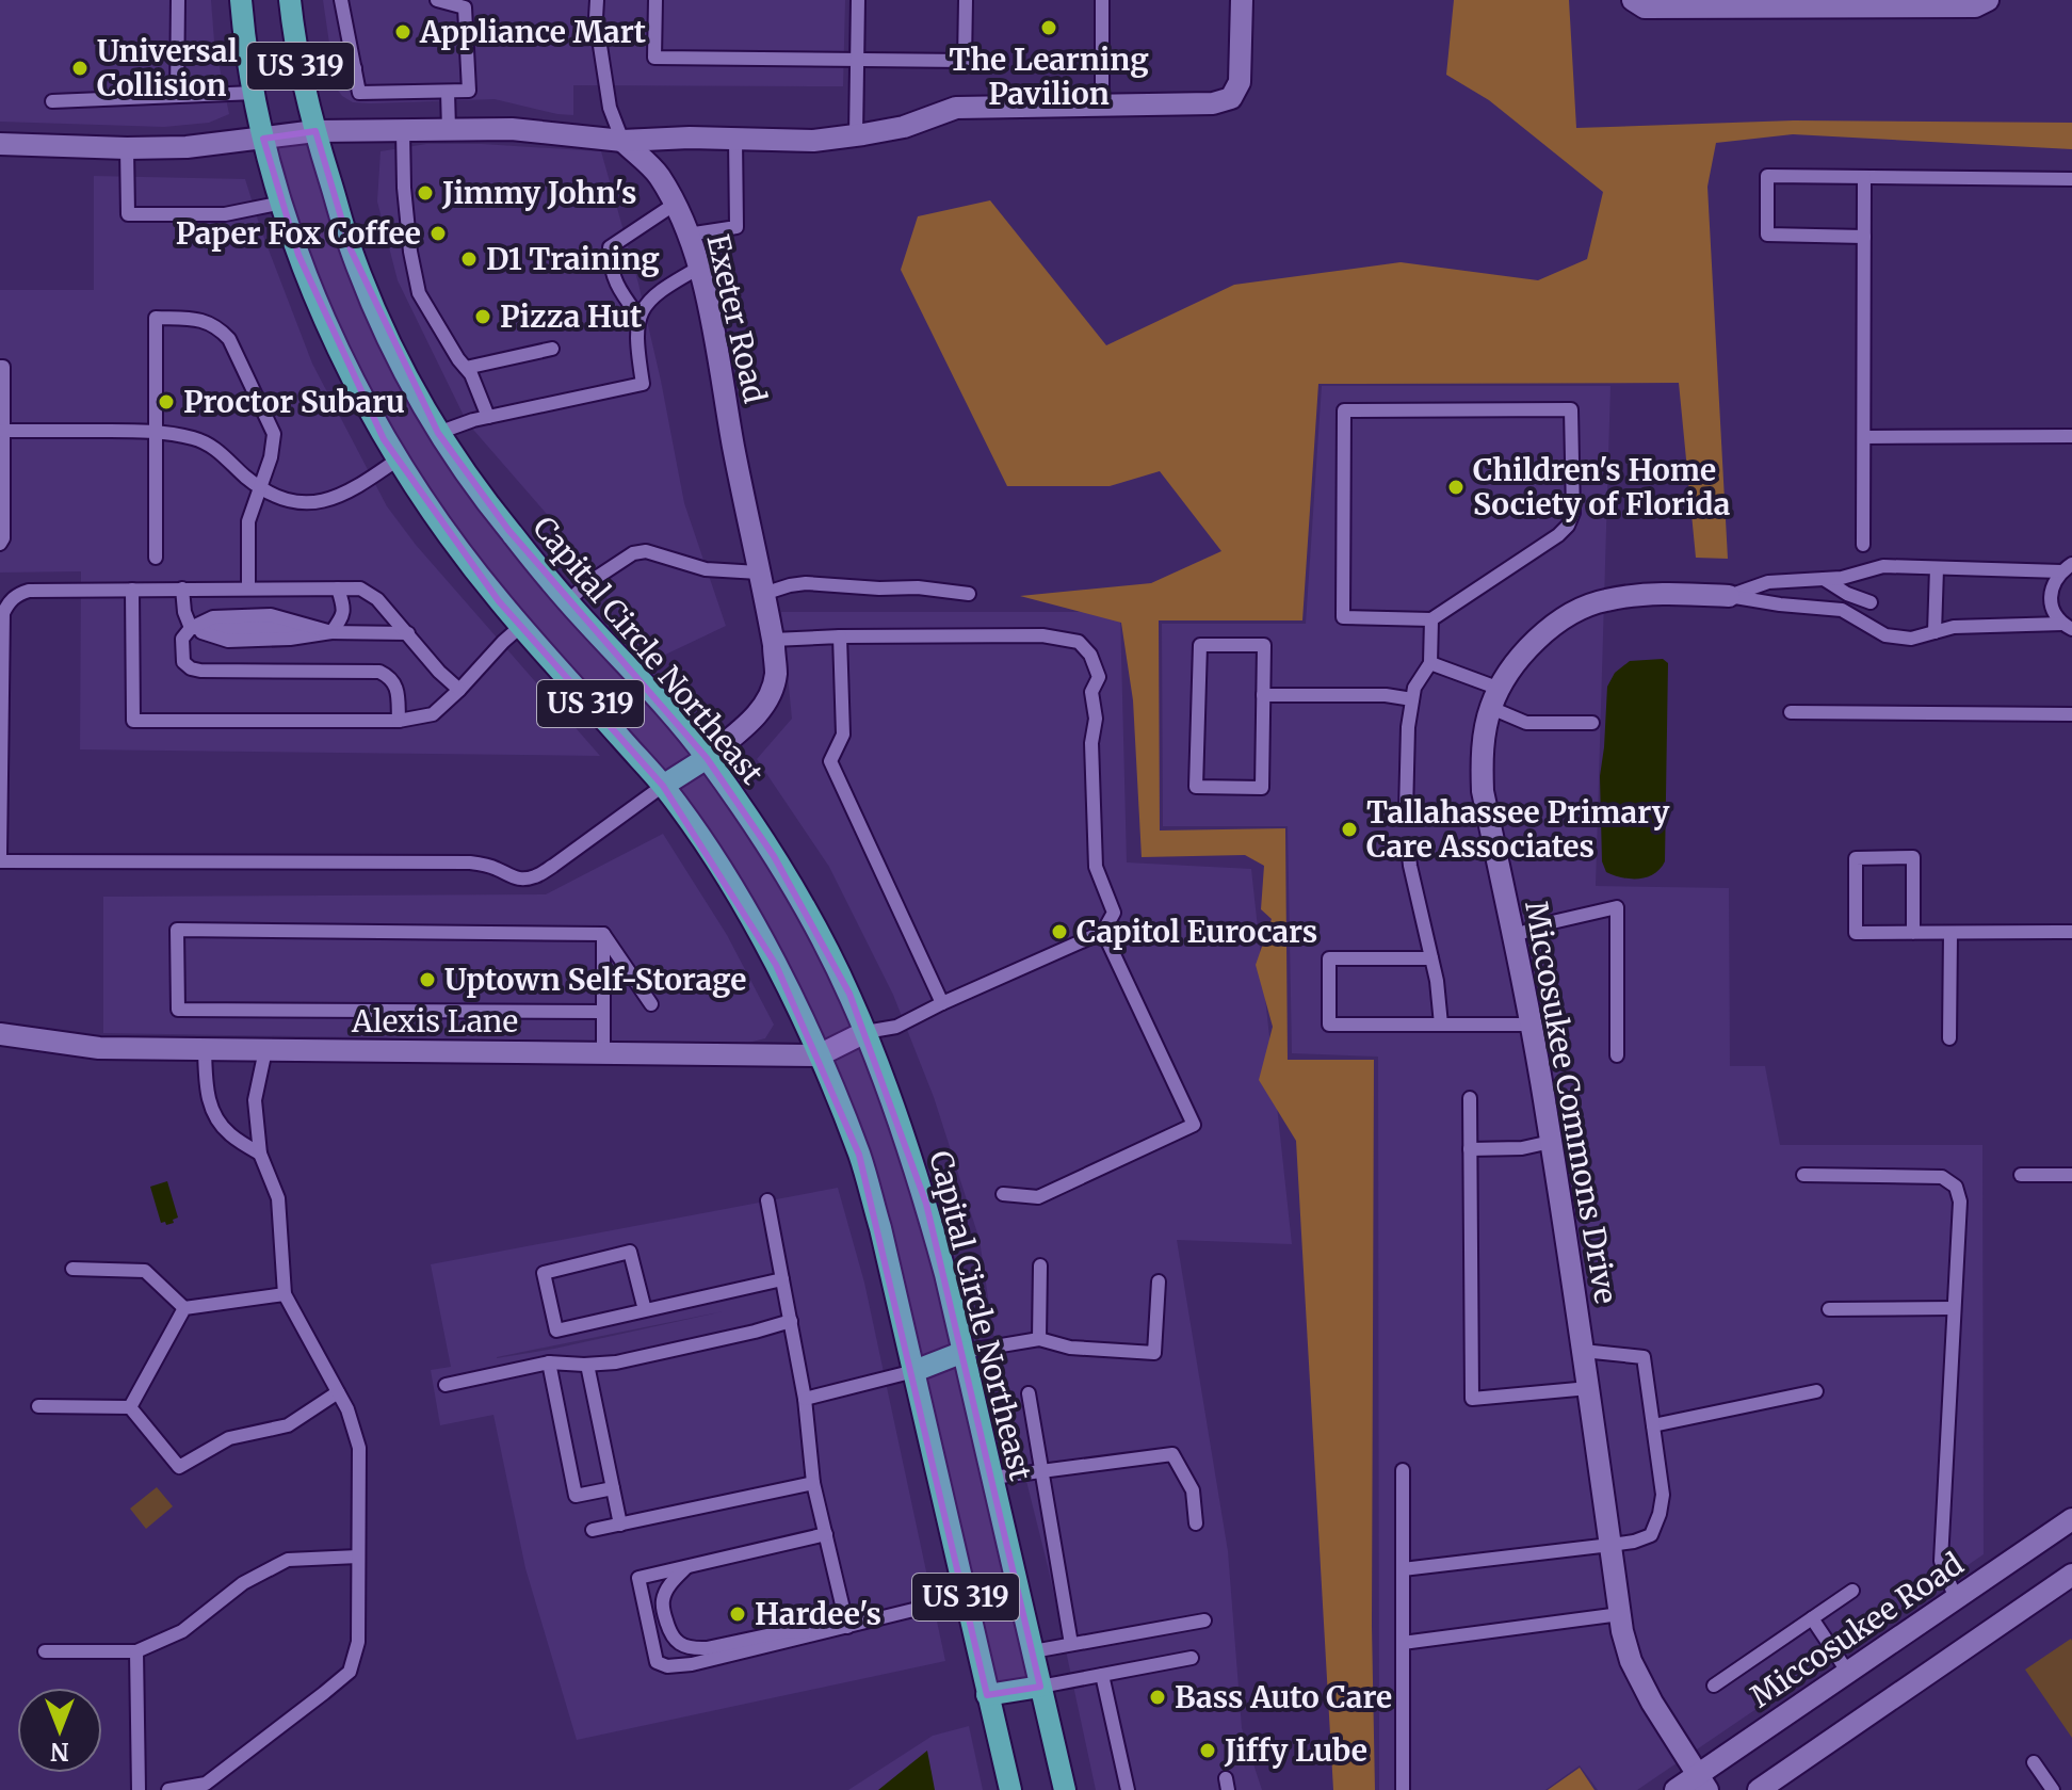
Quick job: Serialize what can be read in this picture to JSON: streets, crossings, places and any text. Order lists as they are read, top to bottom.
{
  "streets": {
    "main road": ["US 319", "Capital Circle Northeast"],
    "street": [
      "Exeter Road",
      "Alexis Lane",
      "Miccosukee Commons Drive",
      "Miccosukee Road"
    ]
  },
  "crossings": [
    ["US 319", "Alexis Lane"],
    ["Exeter Road", "Capital Circle Northeast"],
    ["Capital Circle Northeast", "Alexis Lane"],
    ["Miccosukee Commons Drive", "Miccosukee Road"]
  ],
  "places": [
    "The Learning Pavilion",
    "Appliance Mart",
    "Universal Collision",
    "Jimmy John's",
    "Paper Fox Coffee",
    "D1 Training",
    "Pizza Hut",
    "Proctor Subaru",
    "Children's Home Society of Florida",
    "Tallahassee Primary Care Associates",
    "Capitol Eurocars",
    "Uptown Self-Storage",
    "Hardee's",
    "Bass Auto Care",
    "Jiffy Lube"
  ],
  "north": "bottom"
}
